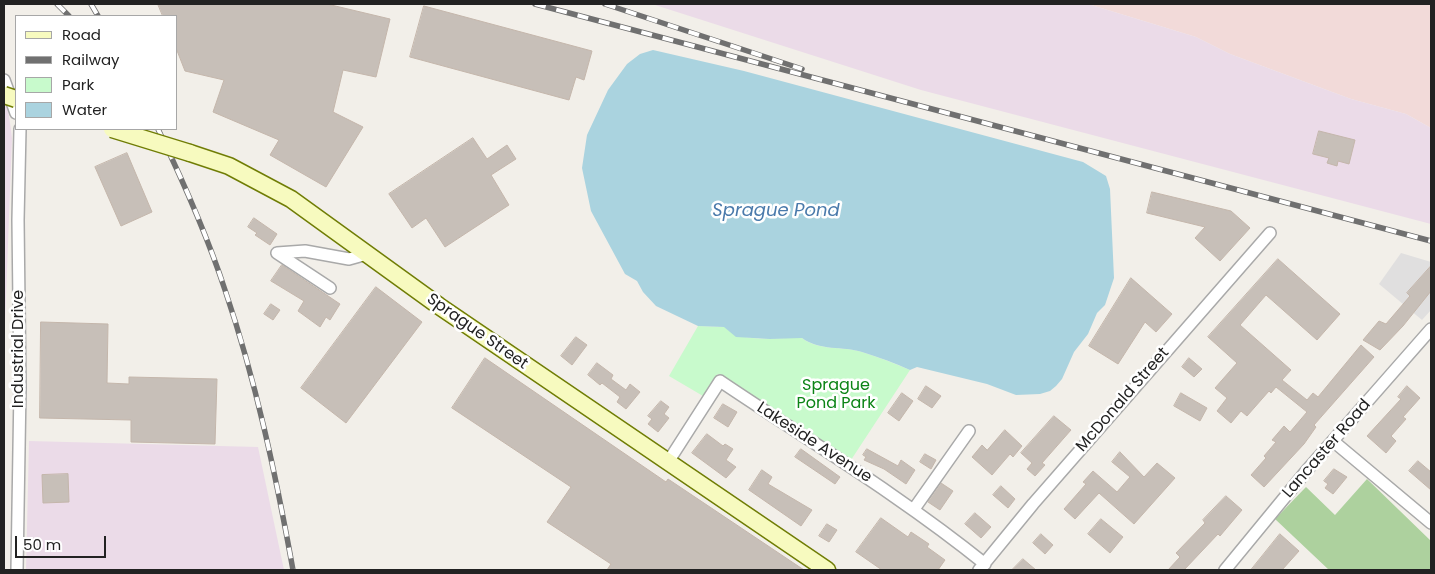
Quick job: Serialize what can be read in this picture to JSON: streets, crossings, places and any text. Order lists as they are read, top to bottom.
{
  "streets": {
    "main road": ["Sprague Street"],
    "street": [
      "Industrial Drive",
      "McDonald Street",
      "Lakeside Avenue",
      "Lancaster Road"
    ]
  },
  "crossings": [
    ["Sprague Street", "Lakeside Avenue"],
    ["McDonald Street", "Lakeside Avenue"]
  ],
  "water": ["Sprague Pond"],
  "parks": ["Sprague Pond Park"],
  "legend": [
    "Road",
    "Railway",
    "Park",
    "Water"
  ],
  "scale_bar": "50 m"
}
